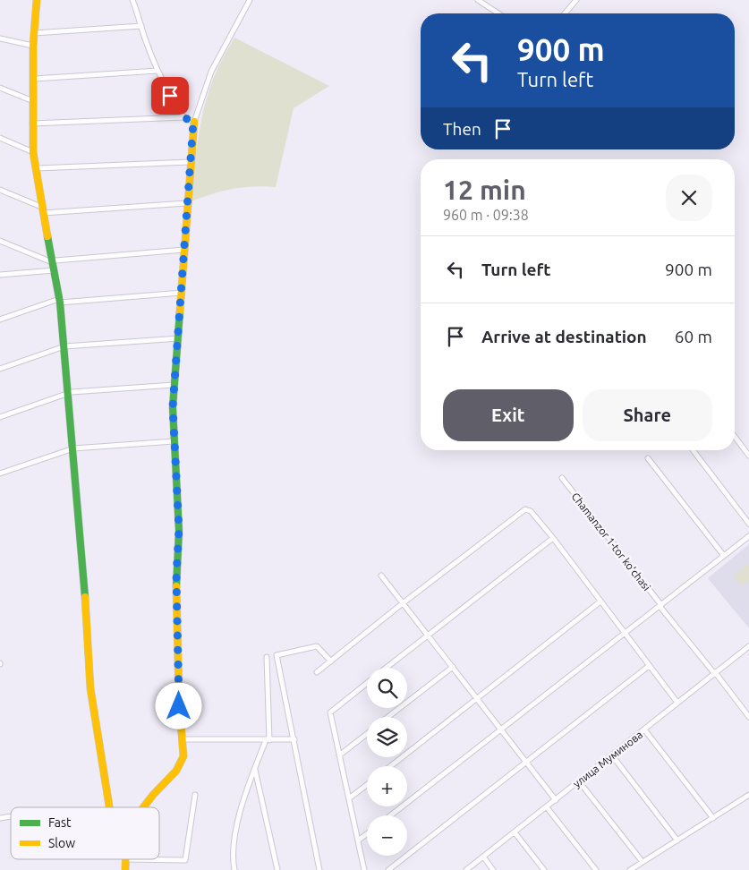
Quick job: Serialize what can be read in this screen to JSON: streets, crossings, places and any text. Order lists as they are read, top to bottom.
{
  "streets": {
    "street": ["Chamanzor 1-tor koʻchasi", "улица Муминова"]
  },
  "crossings": [
    ["Chamanzor 1-tor koʻchasi", "улица Муминова"]
  ],
  "legend": ["Fast", "Slow"],
  "page": {
    "turn": ["900 m", "Turn left"],
    "then": "Then",
    "heading": ["12 min", "960 m · 09:38"],
    "list": [
      {
        "name": "Turn left",
        "value": "900 m"
      },
      {
        "name": "Arrive at destination",
        "value": "60 m"
      }
    ],
    "buttons": ["Exit", "Share"],
    "map_buttons": ["+", "−"]
  }
}
